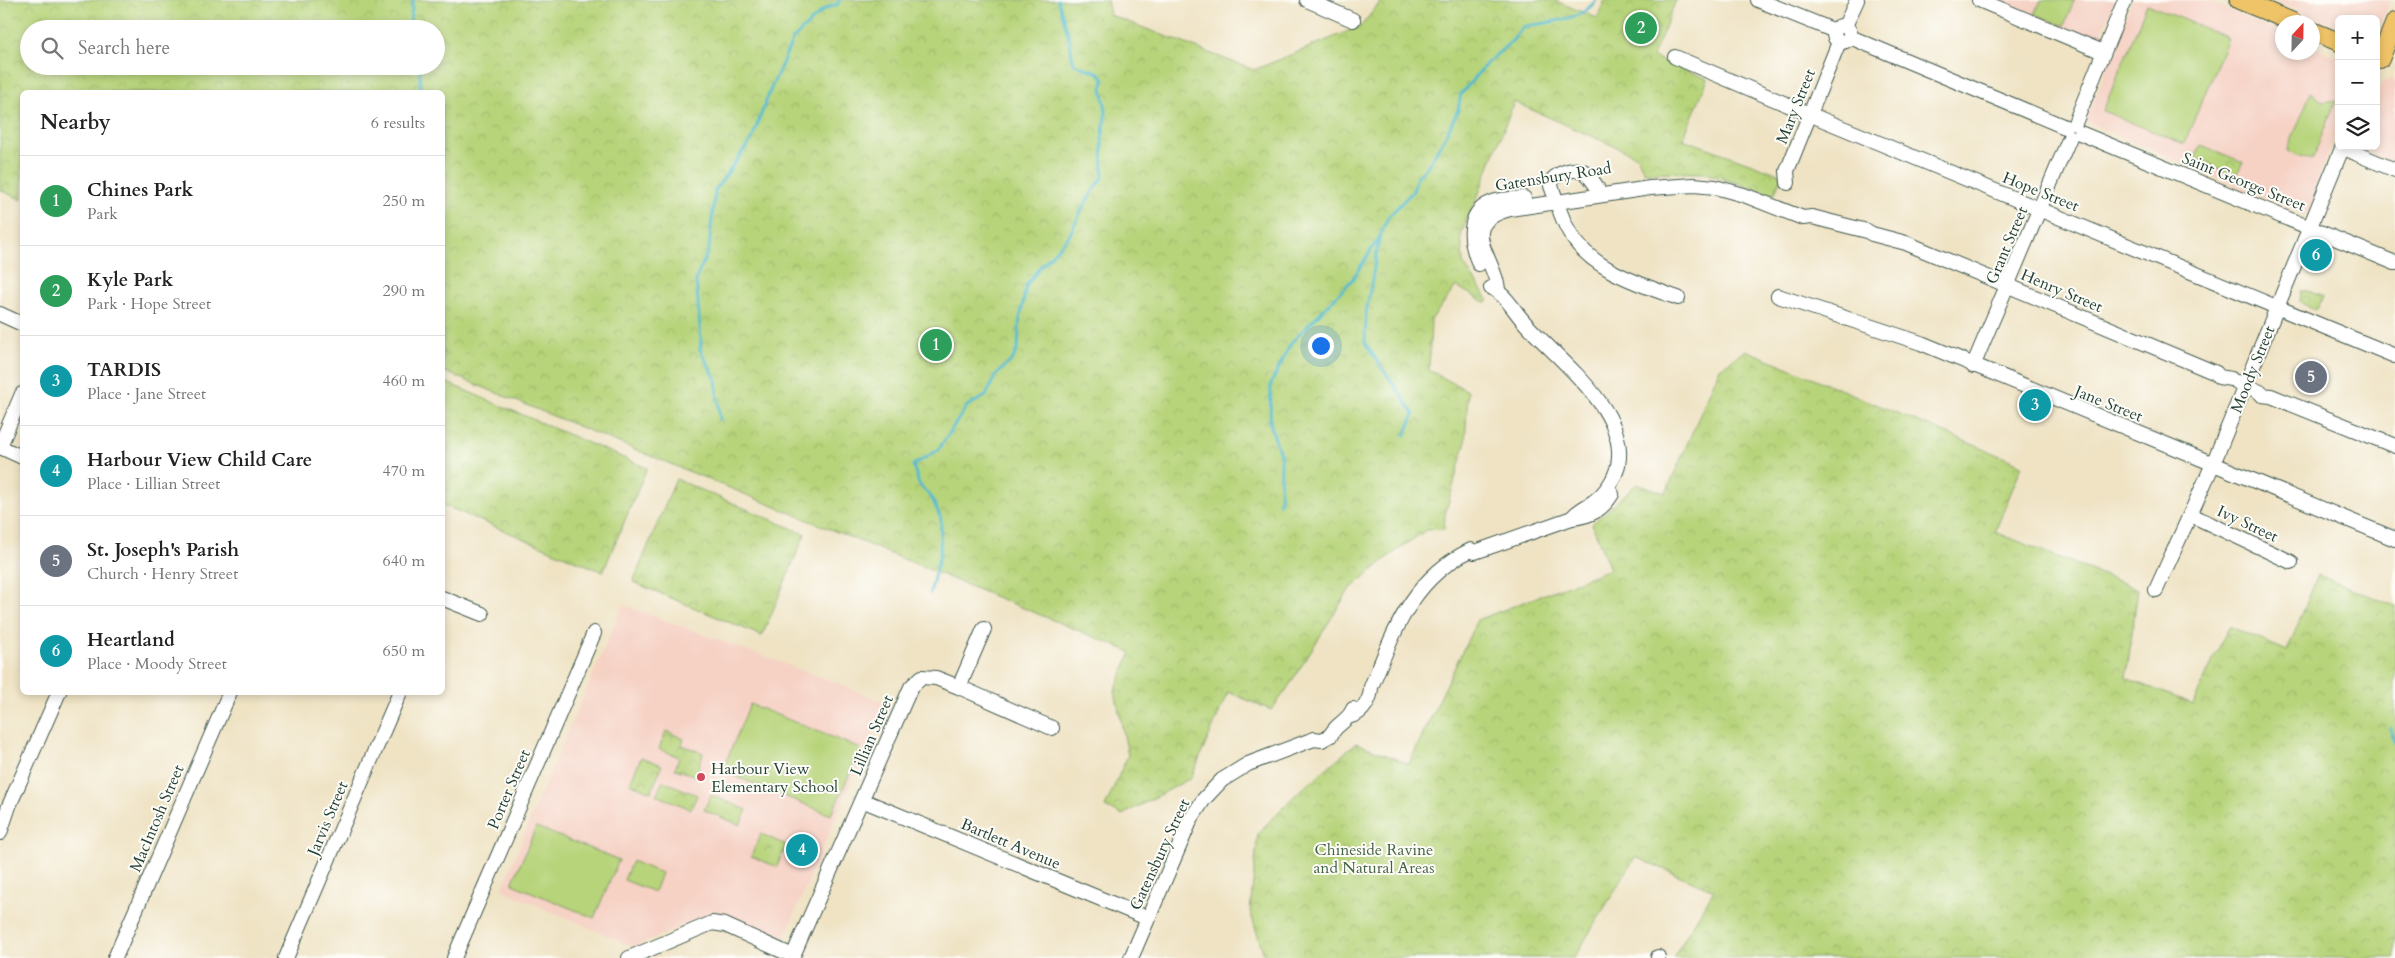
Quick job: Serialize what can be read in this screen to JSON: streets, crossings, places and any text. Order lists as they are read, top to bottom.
{
  "streets": {
    "street": [
      "Mary Street",
      "Gatensbury Road",
      "Saint George Street",
      "Hope Street",
      "Grant Street",
      "Henry Street",
      "Moody Street",
      "Jane Street",
      "Ivy Street",
      "Lillian Street",
      "Porter Street",
      "MacIntosh Street",
      "Jarvis Street",
      "Bartlett Avenue",
      "Gatensbury Street"
    ]
  },
  "crossings": [
    ["Mary Street", "Saint George Street"],
    ["Mary Street", "Hope Street"],
    ["Gatensbury Road", "Henry Street"],
    ["Gatensbury Road", "Gatensbury Street"],
    ["Saint George Street", "Grant Street"],
    ["Saint George Street", "Moody Street"],
    ["Hope Street", "Grant Street"],
    ["Hope Street", "Moody Street"],
    ["Grant Street", "Henry Street"],
    ["Grant Street", "Jane Street"],
    ["Henry Street", "Moody Street"],
    ["Moody Street", "Jane Street"],
    ["Moody Street", "Ivy Street"],
    ["Lillian Street", "Bartlett Avenue"],
    ["Bartlett Avenue", "Gatensbury Street"]
  ],
  "parks": ["Chineside Ravine and Natural Areas"],
  "places": ["Harbour View Elementary School"],
  "north": "top",
  "page": {
    "pins": [
      "2",
      "6",
      "1",
      "5",
      "3",
      "4"
    ],
    "map_buttons": ["+", "−"],
    "search": "Search here",
    "heading": ["Nearby", "6 results"],
    "list": [
      {
        "mark": "1",
        "name": "Chines Park",
        "note": "Park",
        "value": "250 m"
      },
      {
        "mark": "2",
        "name": "Kyle Park",
        "note": "Park · Hope Street",
        "value": "290 m"
      },
      {
        "mark": "3",
        "name": "TARDIS",
        "note": "Place · Jane Street",
        "value": "460 m"
      },
      {
        "mark": "4",
        "name": "Harbour View Child Care",
        "note": "Place · Lillian Street",
        "value": "470 m"
      },
      {
        "mark": "5",
        "name": "St. Joseph's Parish",
        "note": "Church · Henry Street",
        "value": "640 m"
      },
      {
        "mark": "6",
        "name": "Heartland",
        "note": "Place · Moody Street",
        "value": "650 m"
      }
    ]
  }
}
